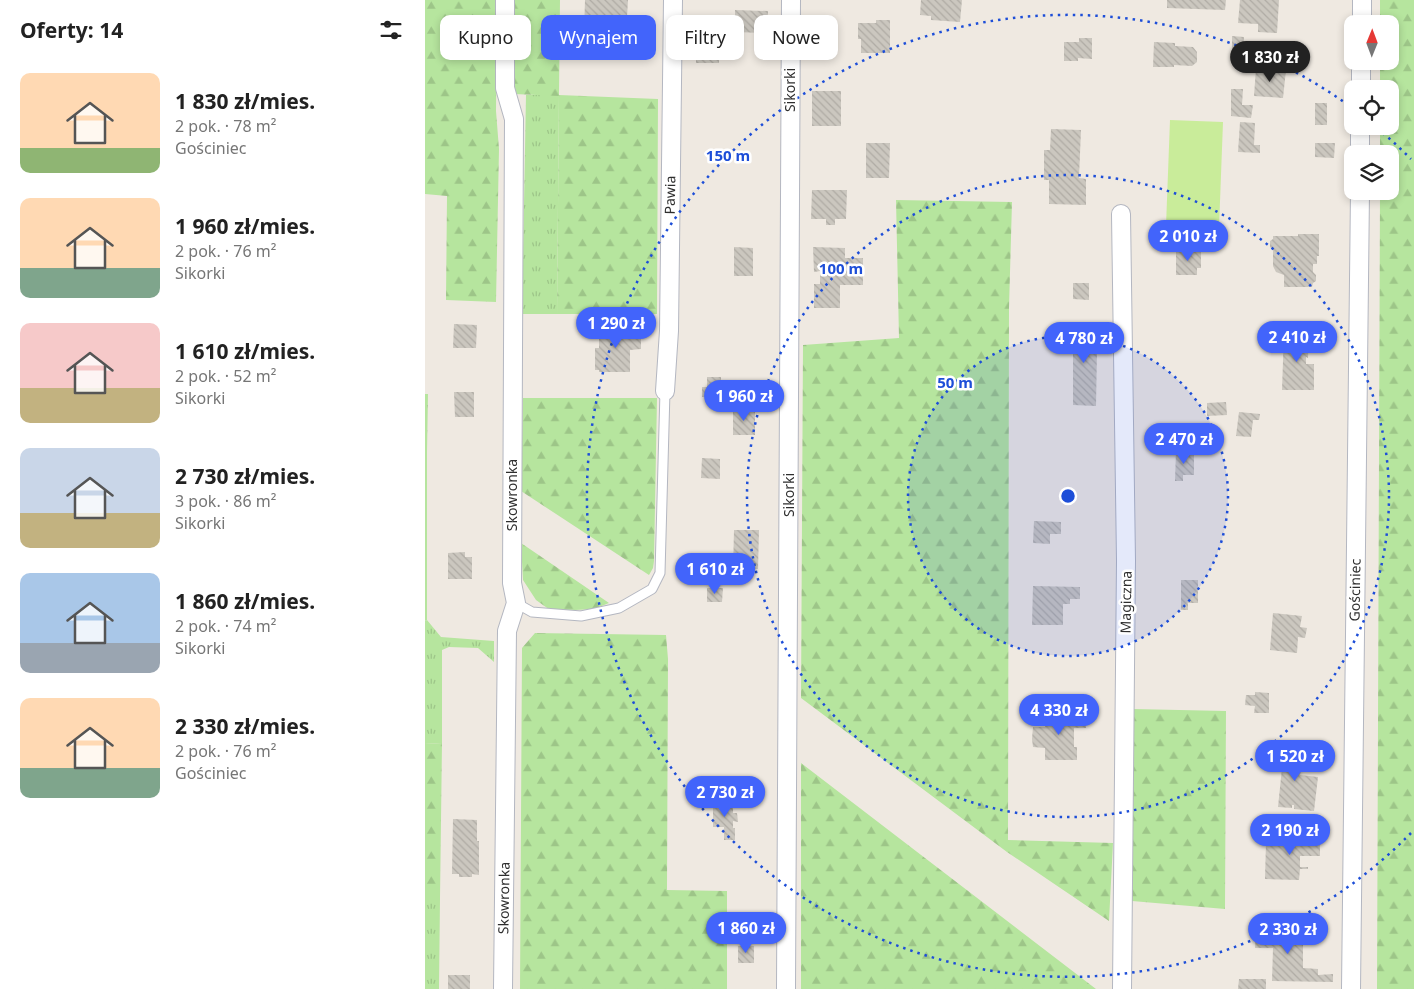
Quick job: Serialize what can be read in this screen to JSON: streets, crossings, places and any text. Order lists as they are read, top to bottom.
{
  "streets": {
    "street": [
      "Sikorki",
      "Pawia",
      "Skowronka",
      "Gościniec",
      "Magiczna"
    ]
  },
  "north": "top",
  "page": {
    "heading": "Oferty: 14",
    "chip": [
      "Kupno",
      "Wynajem",
      "Filtry",
      "Nowe"
    ],
    "price": [
      "1 830 zł",
      "2 010 zł",
      "1 290 zł",
      "2 410 zł",
      "4 780 zł",
      "1 960 zł",
      "2 470 zł",
      "1 610 zł",
      "4 330 zł",
      "1 520 zł",
      "2 730 zł",
      "2 190 zł",
      "1 860 zł",
      "2 330 zł"
    ],
    "list": [
      {
        "name": "1 830 zł/mies.",
        "note": "2 pok. · 78 m² · Gościniec"
      },
      {
        "name": "1 960 zł/mies.",
        "note": "2 pok. · 76 m² · Sikorki"
      },
      {
        "name": "1 610 zł/mies.",
        "note": "2 pok. · 52 m² · Sikorki"
      },
      {
        "name": "2 730 zł/mies.",
        "note": "3 pok. · 86 m² · Sikorki"
      },
      {
        "name": "1 860 zł/mies.",
        "note": "2 pok. · 74 m² · Sikorki"
      },
      {
        "name": "2 330 zł/mies.",
        "note": "2 pok. · 76 m² · Gościniec"
      }
    ]
  },
  "rings": ["150 m", "100 m", "50 m"]
}
